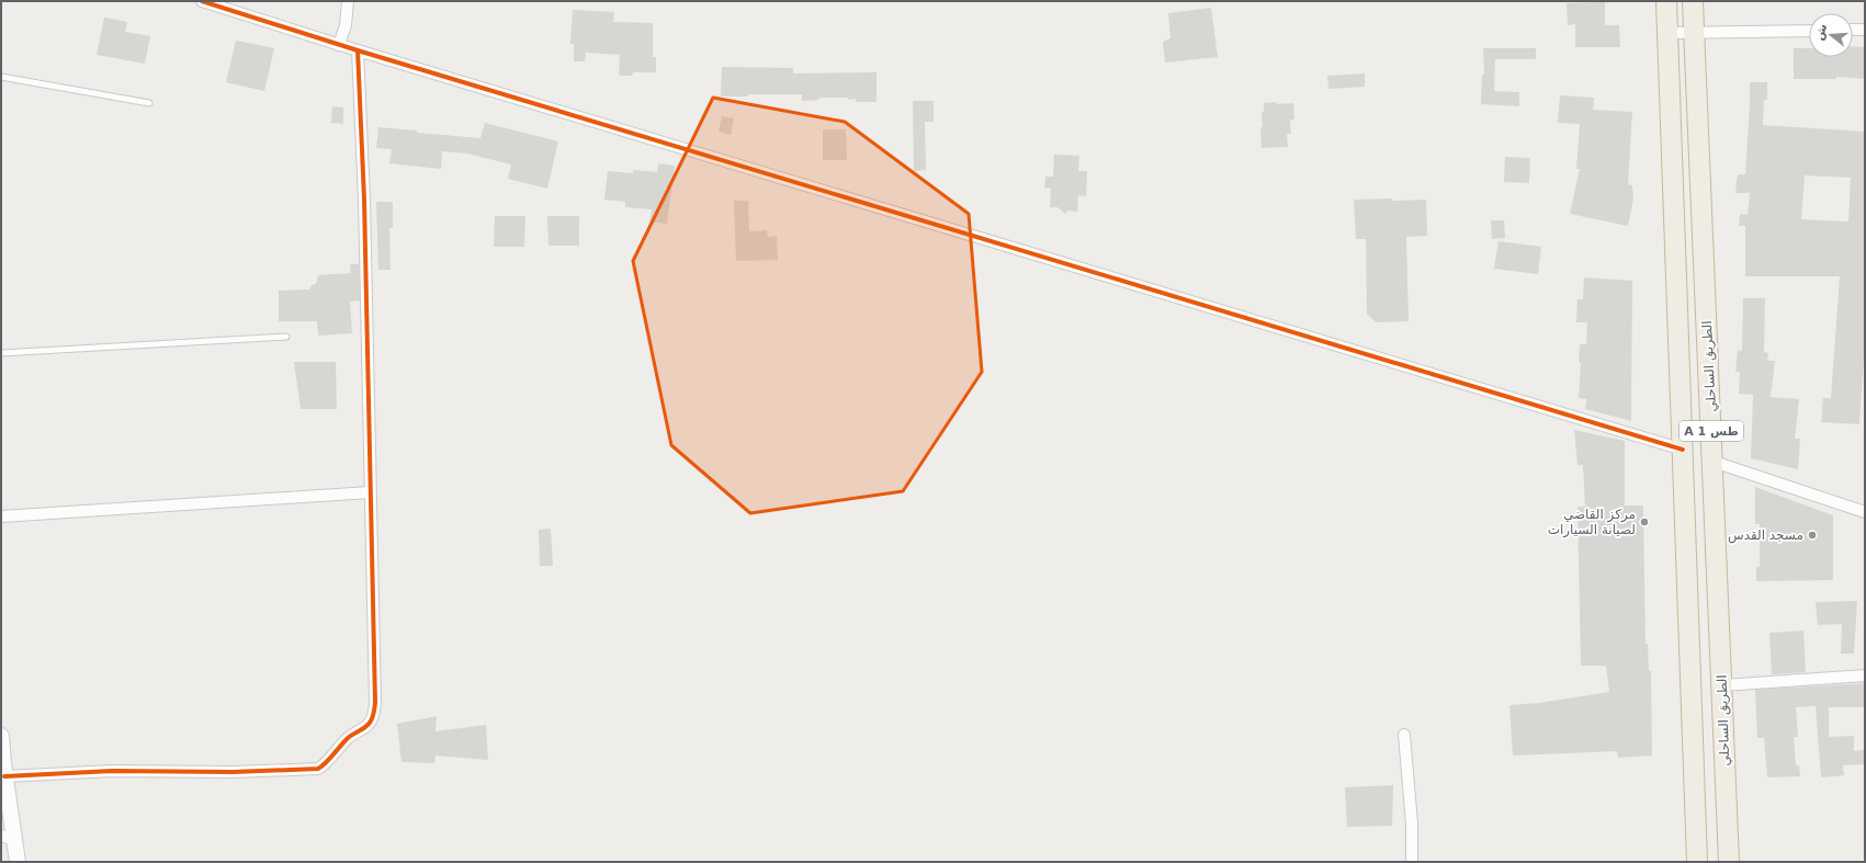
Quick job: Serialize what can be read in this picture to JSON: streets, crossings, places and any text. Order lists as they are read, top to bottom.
{
  "streets": {
    "highway": ["الطريق الساحلي", "A 1 طس"]
  },
  "places": ["مركز القاضي لصيانة السيارات", "مسجد القدس"],
  "north": "left"
}
